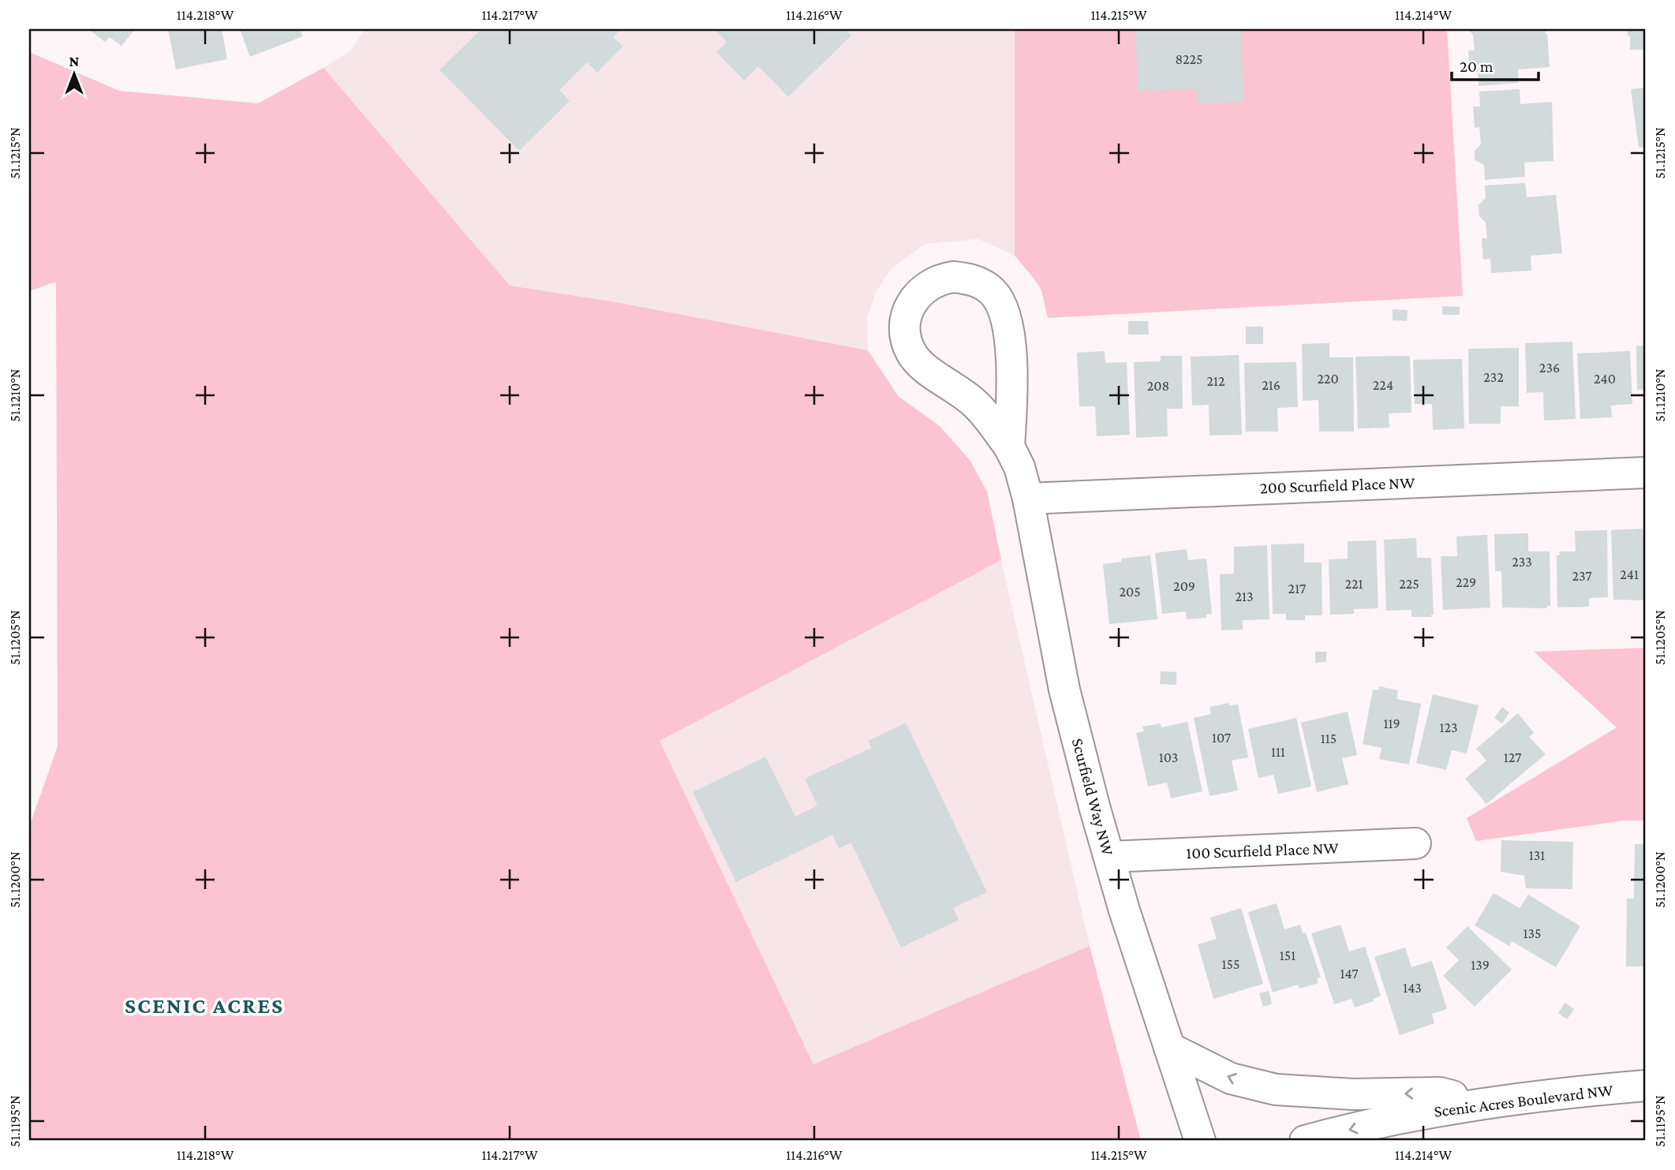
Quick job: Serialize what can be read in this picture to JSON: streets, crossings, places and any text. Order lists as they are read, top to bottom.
{
  "streets": {
    "street": [
      "200 Scurfield Place NW",
      "Scurfield Way NW",
      "100 Scurfield Place NW",
      "Scenic Acres Boulevard NW"
    ]
  },
  "crossings": [
    ["200 Scurfield Place NW", "Scurfield Way NW"],
    ["Scurfield Way NW", "100 Scurfield Place NW"]
  ],
  "districts": ["SCENIC ACRES"],
  "house_numbers": [
    "8225",
    "236",
    "232",
    "220",
    "240",
    "212",
    "216",
    "224",
    "208",
    "233",
    "241",
    "237",
    "229",
    "221",
    "225",
    "209",
    "217",
    "205",
    "213",
    "119",
    "123",
    "107",
    "115",
    "111",
    "103",
    "127",
    "131",
    "135",
    "151",
    "155",
    "139",
    "147",
    "143"
  ],
  "scale_bar": "20 m",
  "north": "top",
  "coordinates": [
    "114.218°W",
    "114.217°W",
    "114.216°W",
    "114.215°W",
    "114.214°W",
    "51.1215°N",
    "51.1210°N",
    "51.1205°N",
    "51.1200°N",
    "51.1195°N"
  ]
}
